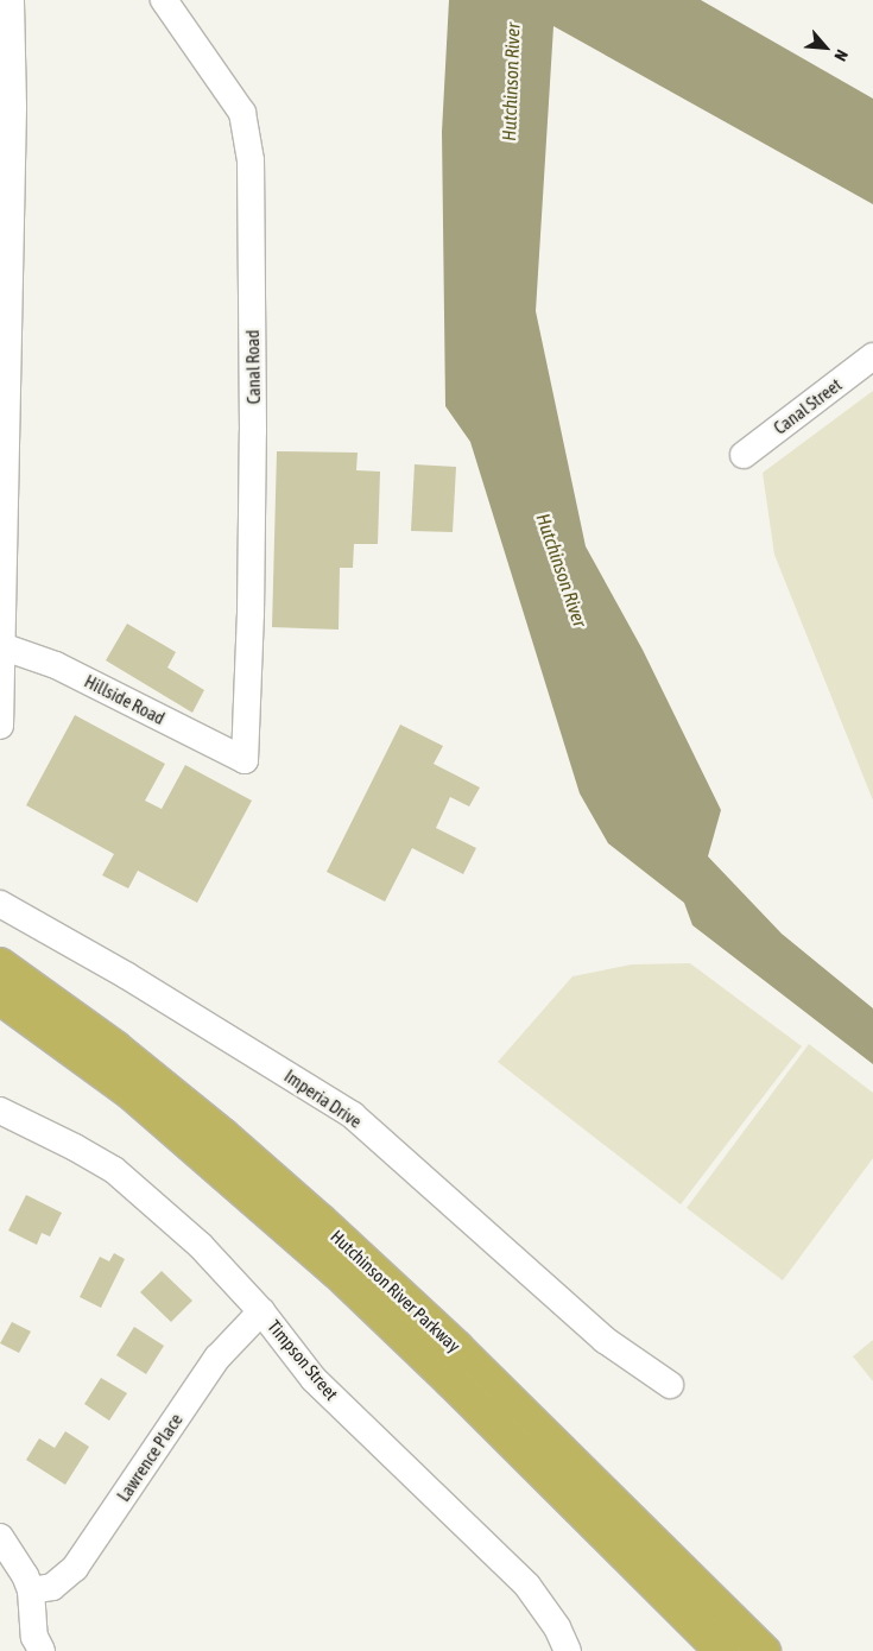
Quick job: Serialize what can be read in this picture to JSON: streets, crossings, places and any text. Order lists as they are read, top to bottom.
{
  "streets": {
    "highway": ["Hutchinson River Parkway"],
    "street": [
      "Canal Road",
      "Canal Street",
      "Hillside Road",
      "Imperia Drive",
      "Timpson Street",
      "Lawrence Place"
    ]
  },
  "crossings": [
    ["Canal Road", "Hillside Road"],
    ["Timpson Street", "Lawrence Place"]
  ],
  "water": ["Hutchinson River"],
  "north": "bottom right"
}
